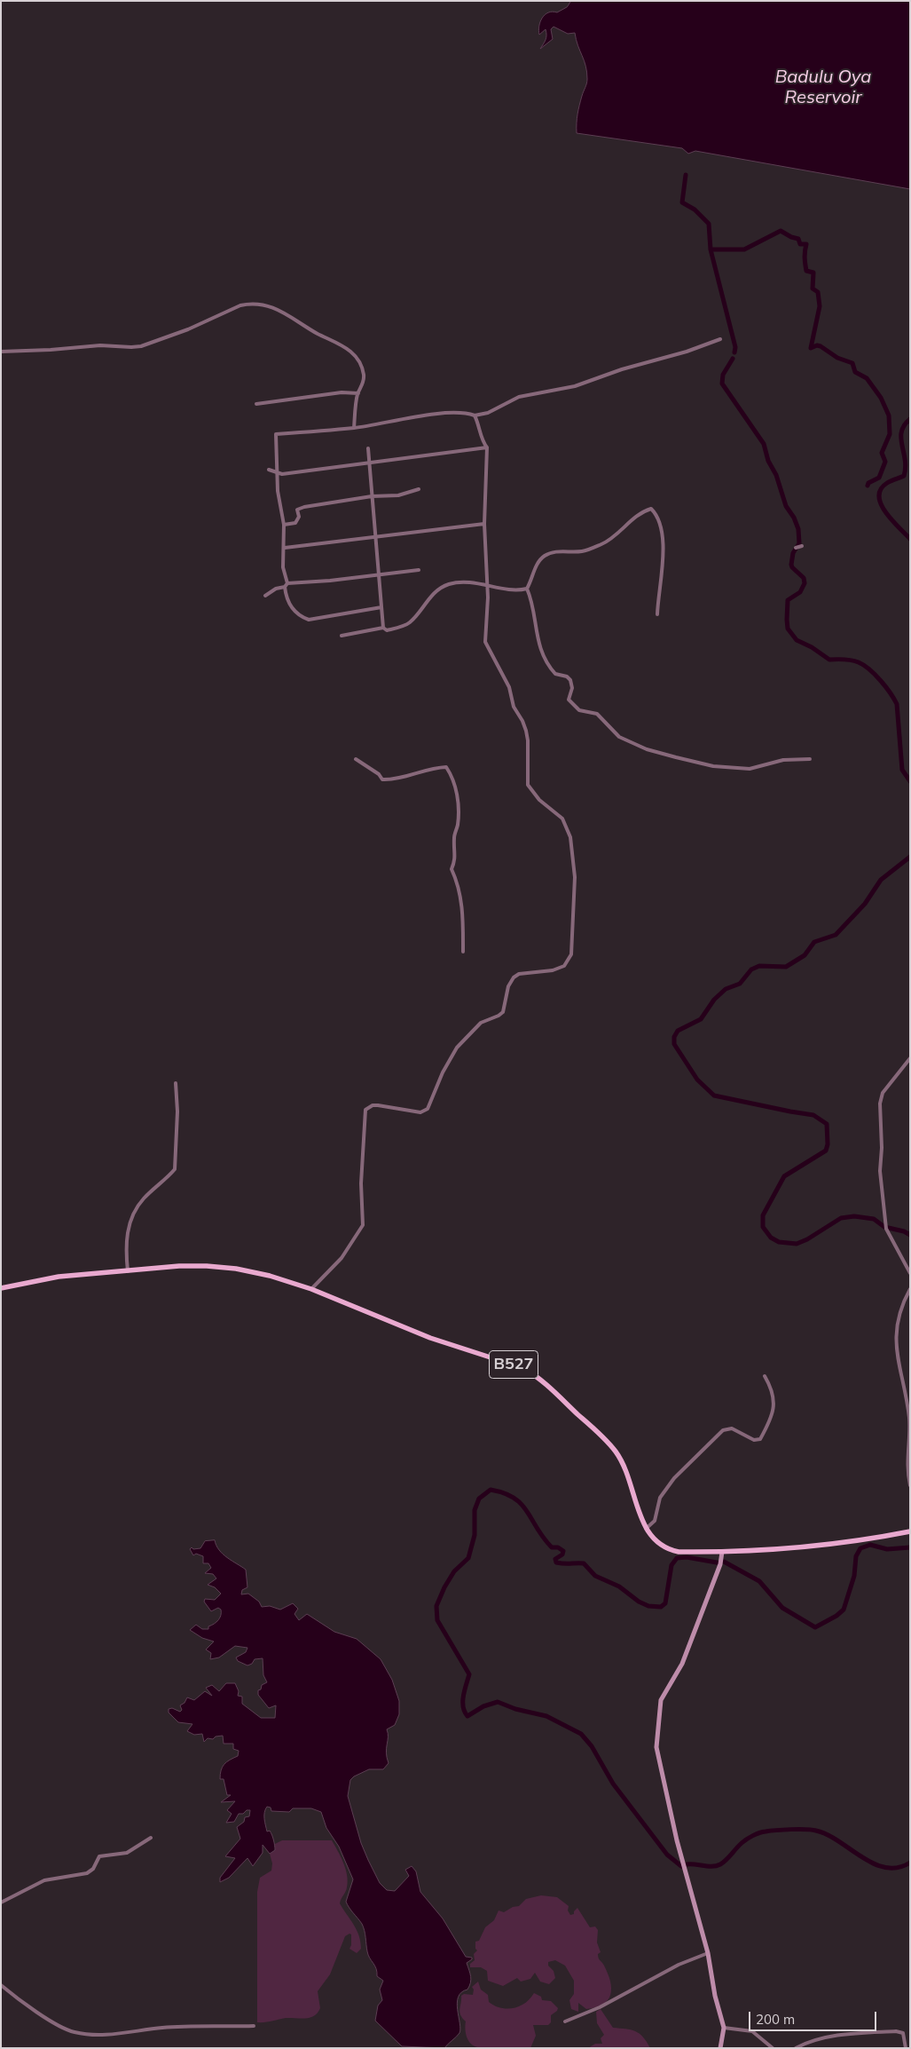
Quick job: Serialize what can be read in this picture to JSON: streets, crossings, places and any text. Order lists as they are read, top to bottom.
{
  "streets": {
    "main road": ["B527"]
  },
  "water": ["Badulu Oya Reservoir"],
  "scale_bar": "200 m"
}
